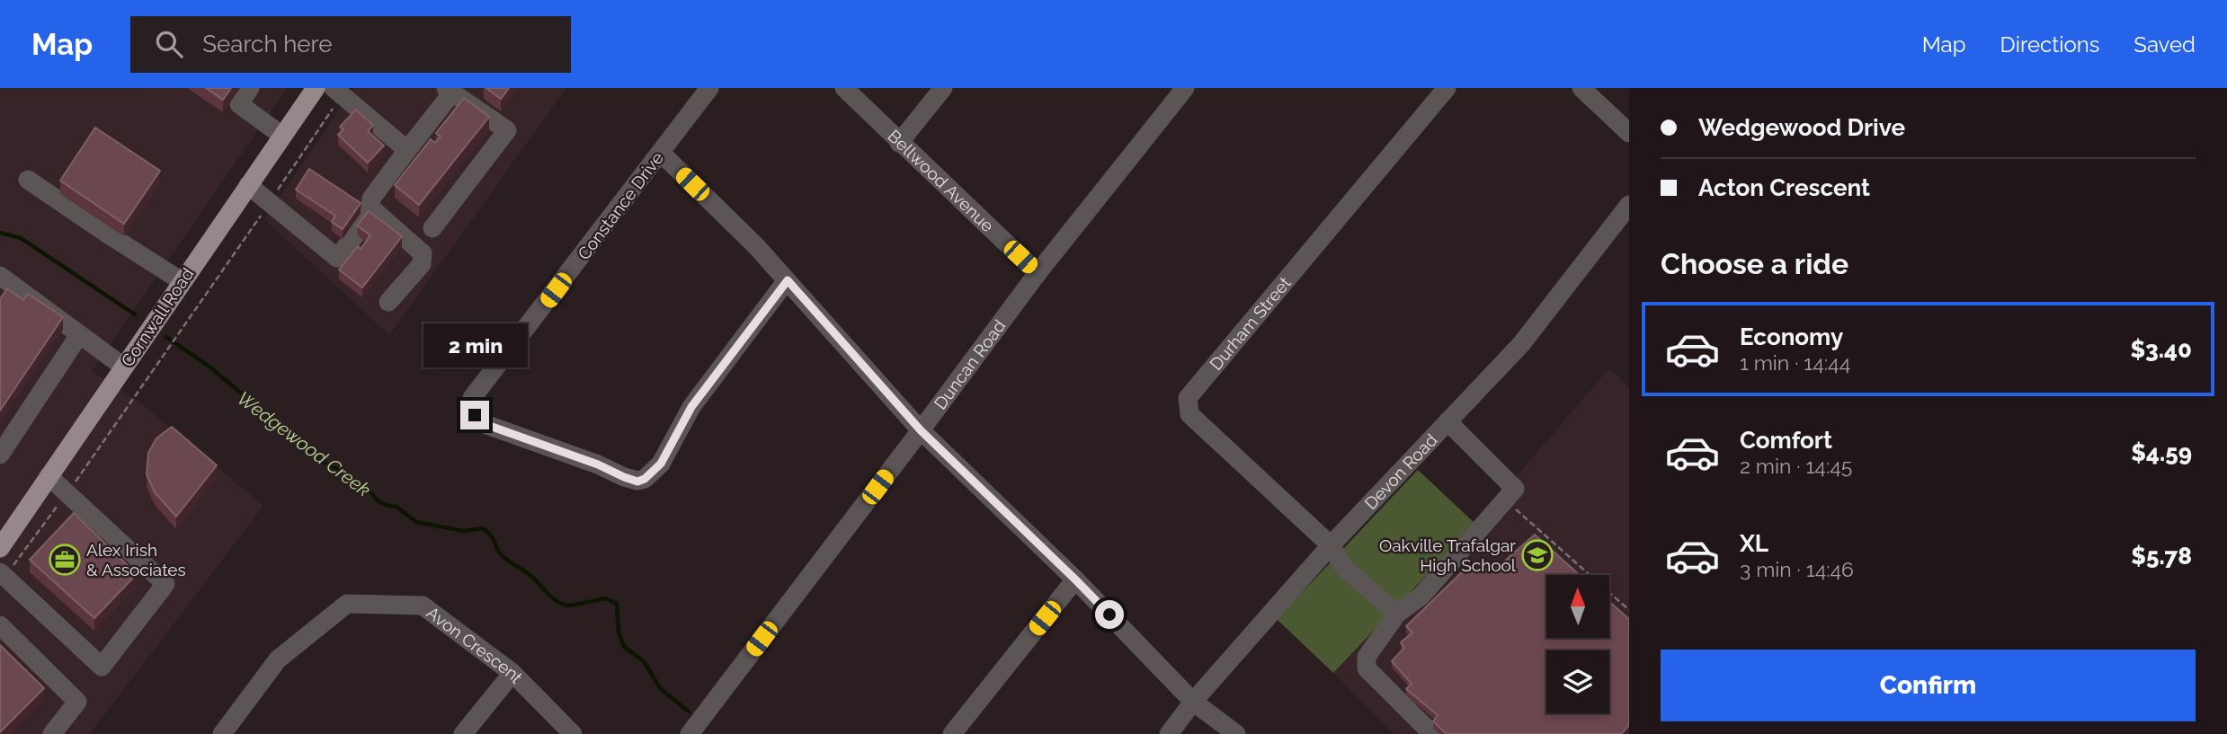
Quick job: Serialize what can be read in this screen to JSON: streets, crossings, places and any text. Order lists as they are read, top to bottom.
{
  "streets": {
    "main road": ["Cornwall Road"],
    "street": [
      "Bellwood Avenue",
      "Constance Drive",
      "Durham Street",
      "Duncan Road",
      "Devon Road",
      "Avon Crescent"
    ]
  },
  "crossings": [
    ["Bellwood Avenue", "Duncan Road"],
    ["Durham Street", "Devon Road"]
  ],
  "water": ["Wedgewood Creek"],
  "places": {
    "school or university": ["Oakville Trafalgar High School"],
    "office": ["Alex Irish & Associates"]
  },
  "north": "top",
  "page": {
    "header": "Map",
    "search": "Search here",
    "nav": ["Map", "Directions", "Saved"],
    "banner": ["Wedgewood Drive", "Acton Crescent"],
    "heading": "Choose a ride",
    "list": [
      {
        "name": "Economy",
        "note": "1 min · 14:44",
        "value": "$3.40"
      },
      {
        "name": "Comfort",
        "note": "2 min · 14:45",
        "value": "$4.59"
      },
      {
        "name": "XL",
        "note": "3 min · 14:46",
        "value": "$5.78"
      }
    ],
    "bubble": "2 min",
    "buttons": "Confirm"
  }
}
